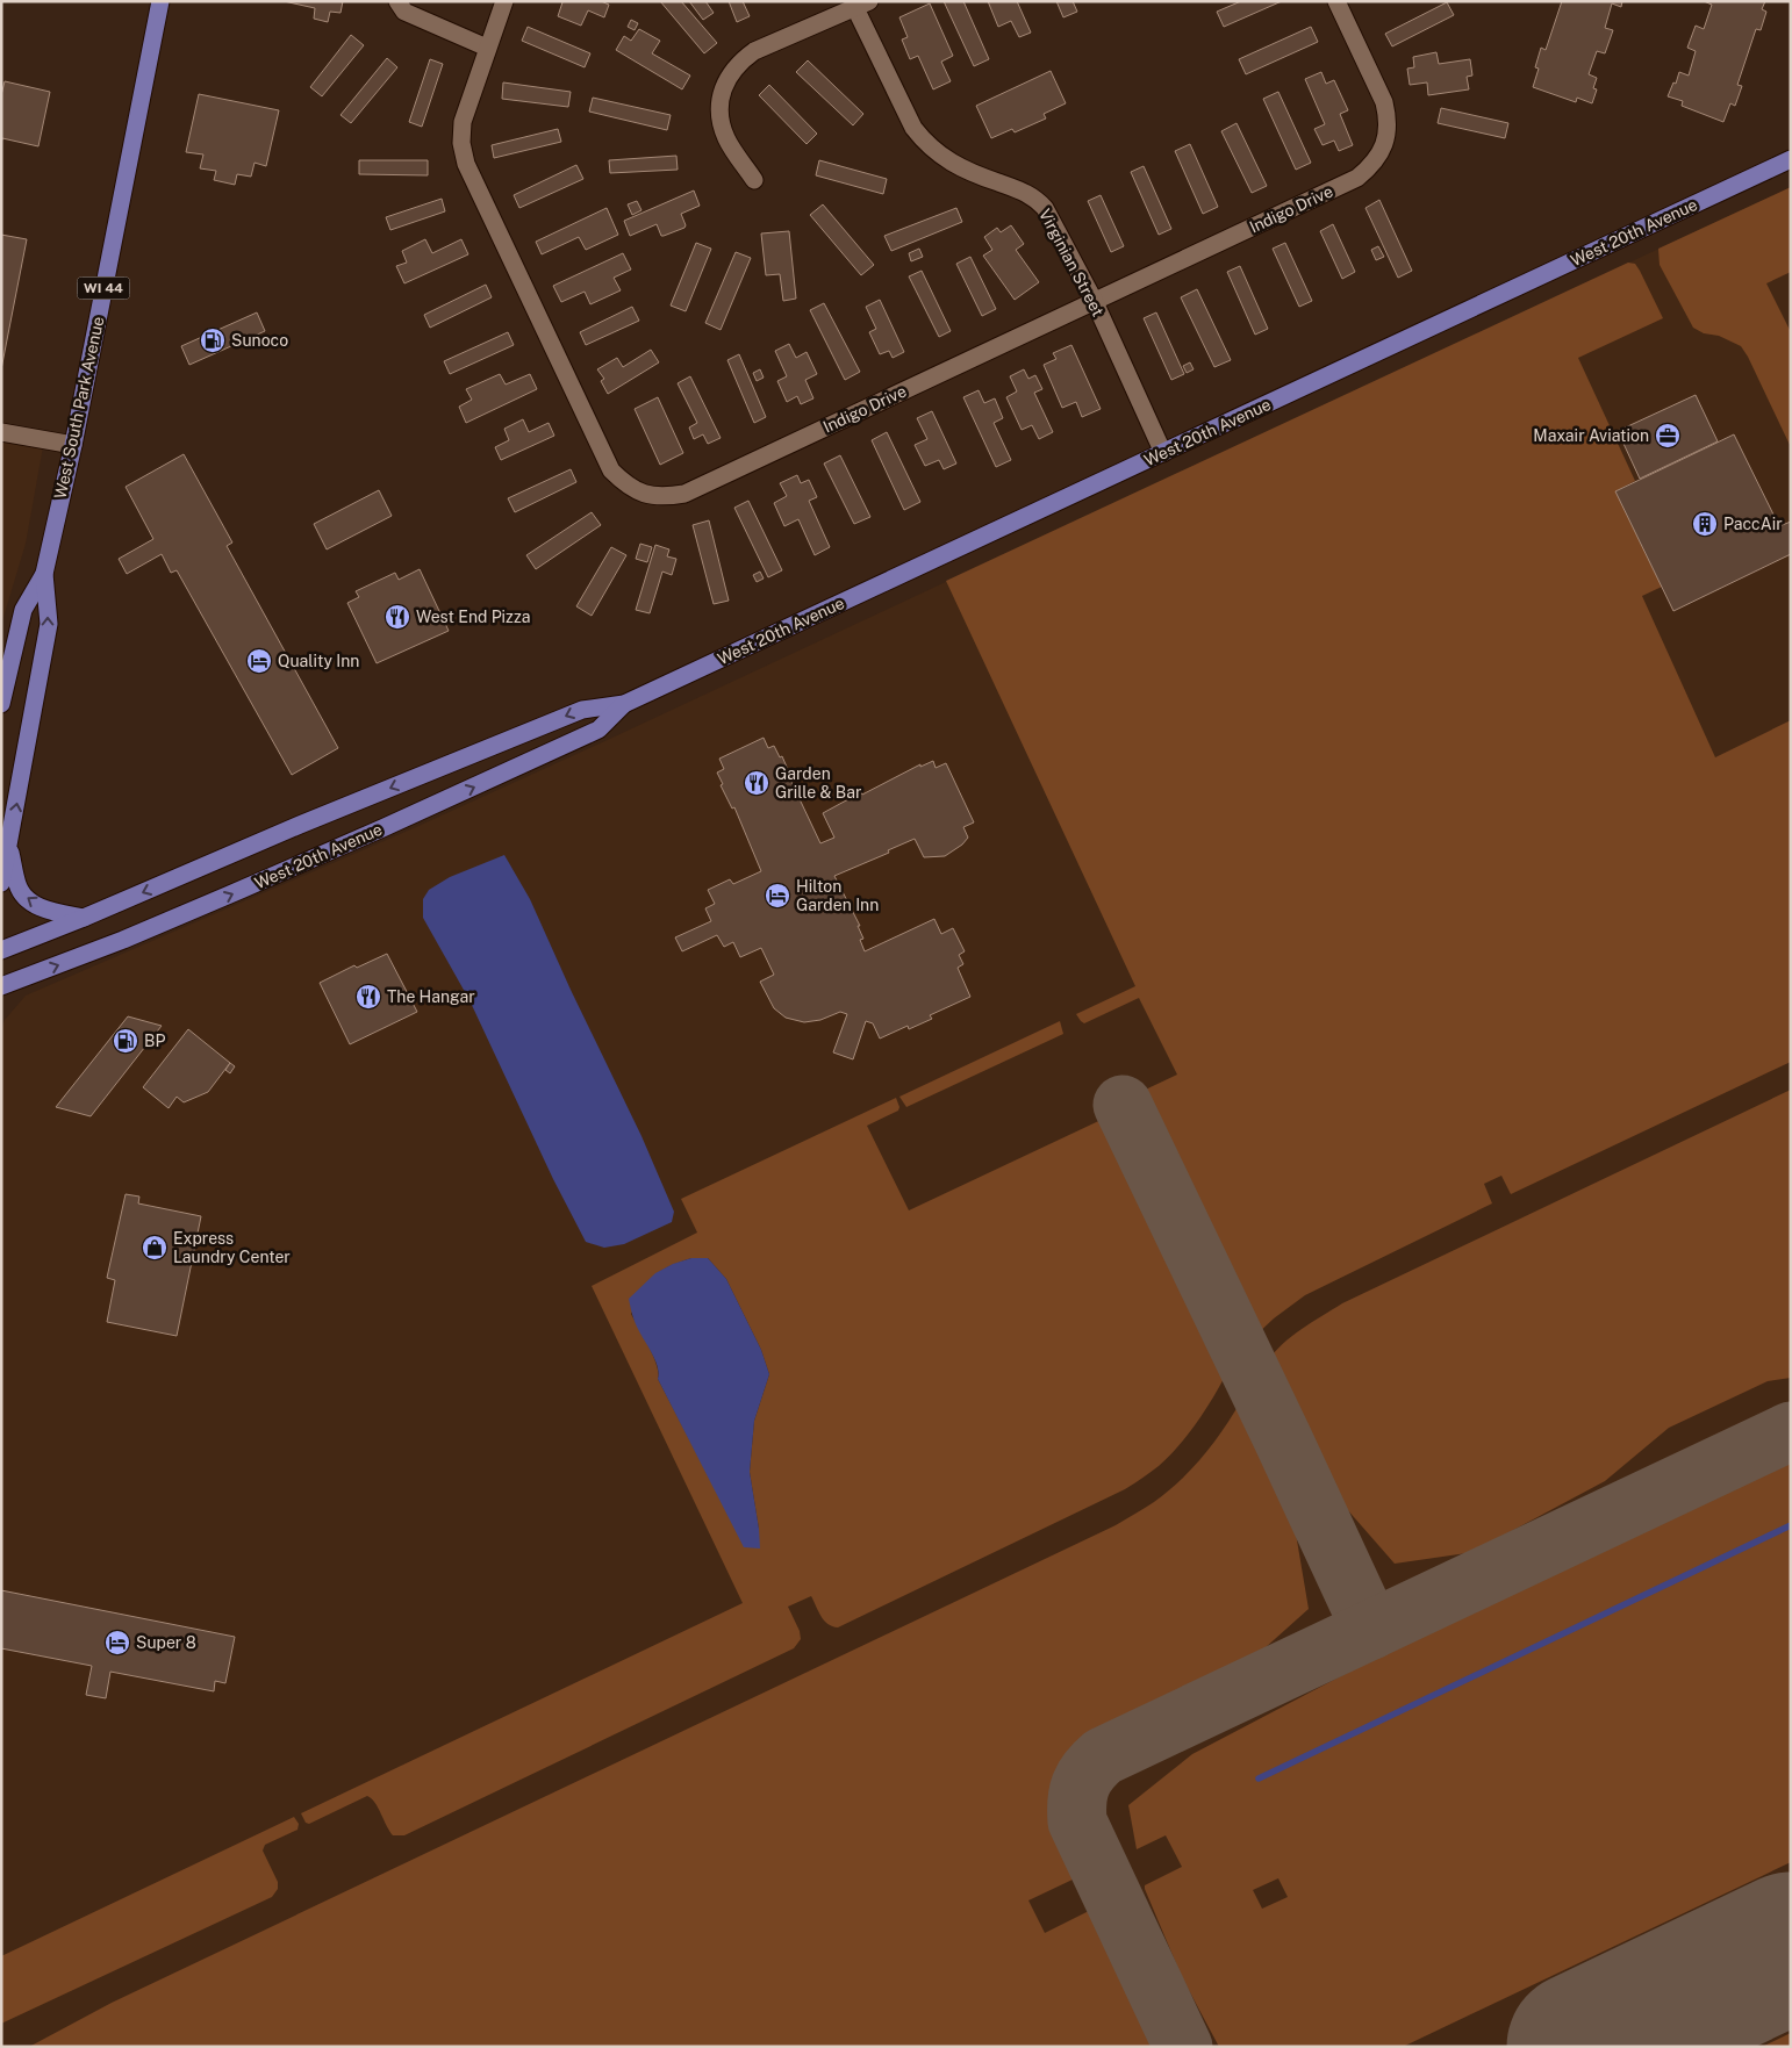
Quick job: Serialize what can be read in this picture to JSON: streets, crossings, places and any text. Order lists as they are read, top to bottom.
{
  "streets": {
    "main road": ["West 20th Avenue", "WI 44", "West South Park Avenue"],
    "street": ["Indigo Drive", "Virginian Street"]
  },
  "crossings": [
    ["Indigo Drive", "Virginian Street"],
    ["West 20th Avenue", "Virginian Street"]
  ],
  "places": {
    "fuel station": ["Sunoco", "BP"],
    "office": ["Maxair Aviation"],
    "building": ["PaccAir"],
    "restaurant": ["West End Pizza", "Garden Grille & Bar", "The Hangar"],
    "hotel": ["Quality Inn", "Hilton Garden Inn", "Super 8"],
    "shop": ["Express Laundry Center"]
  }
}
